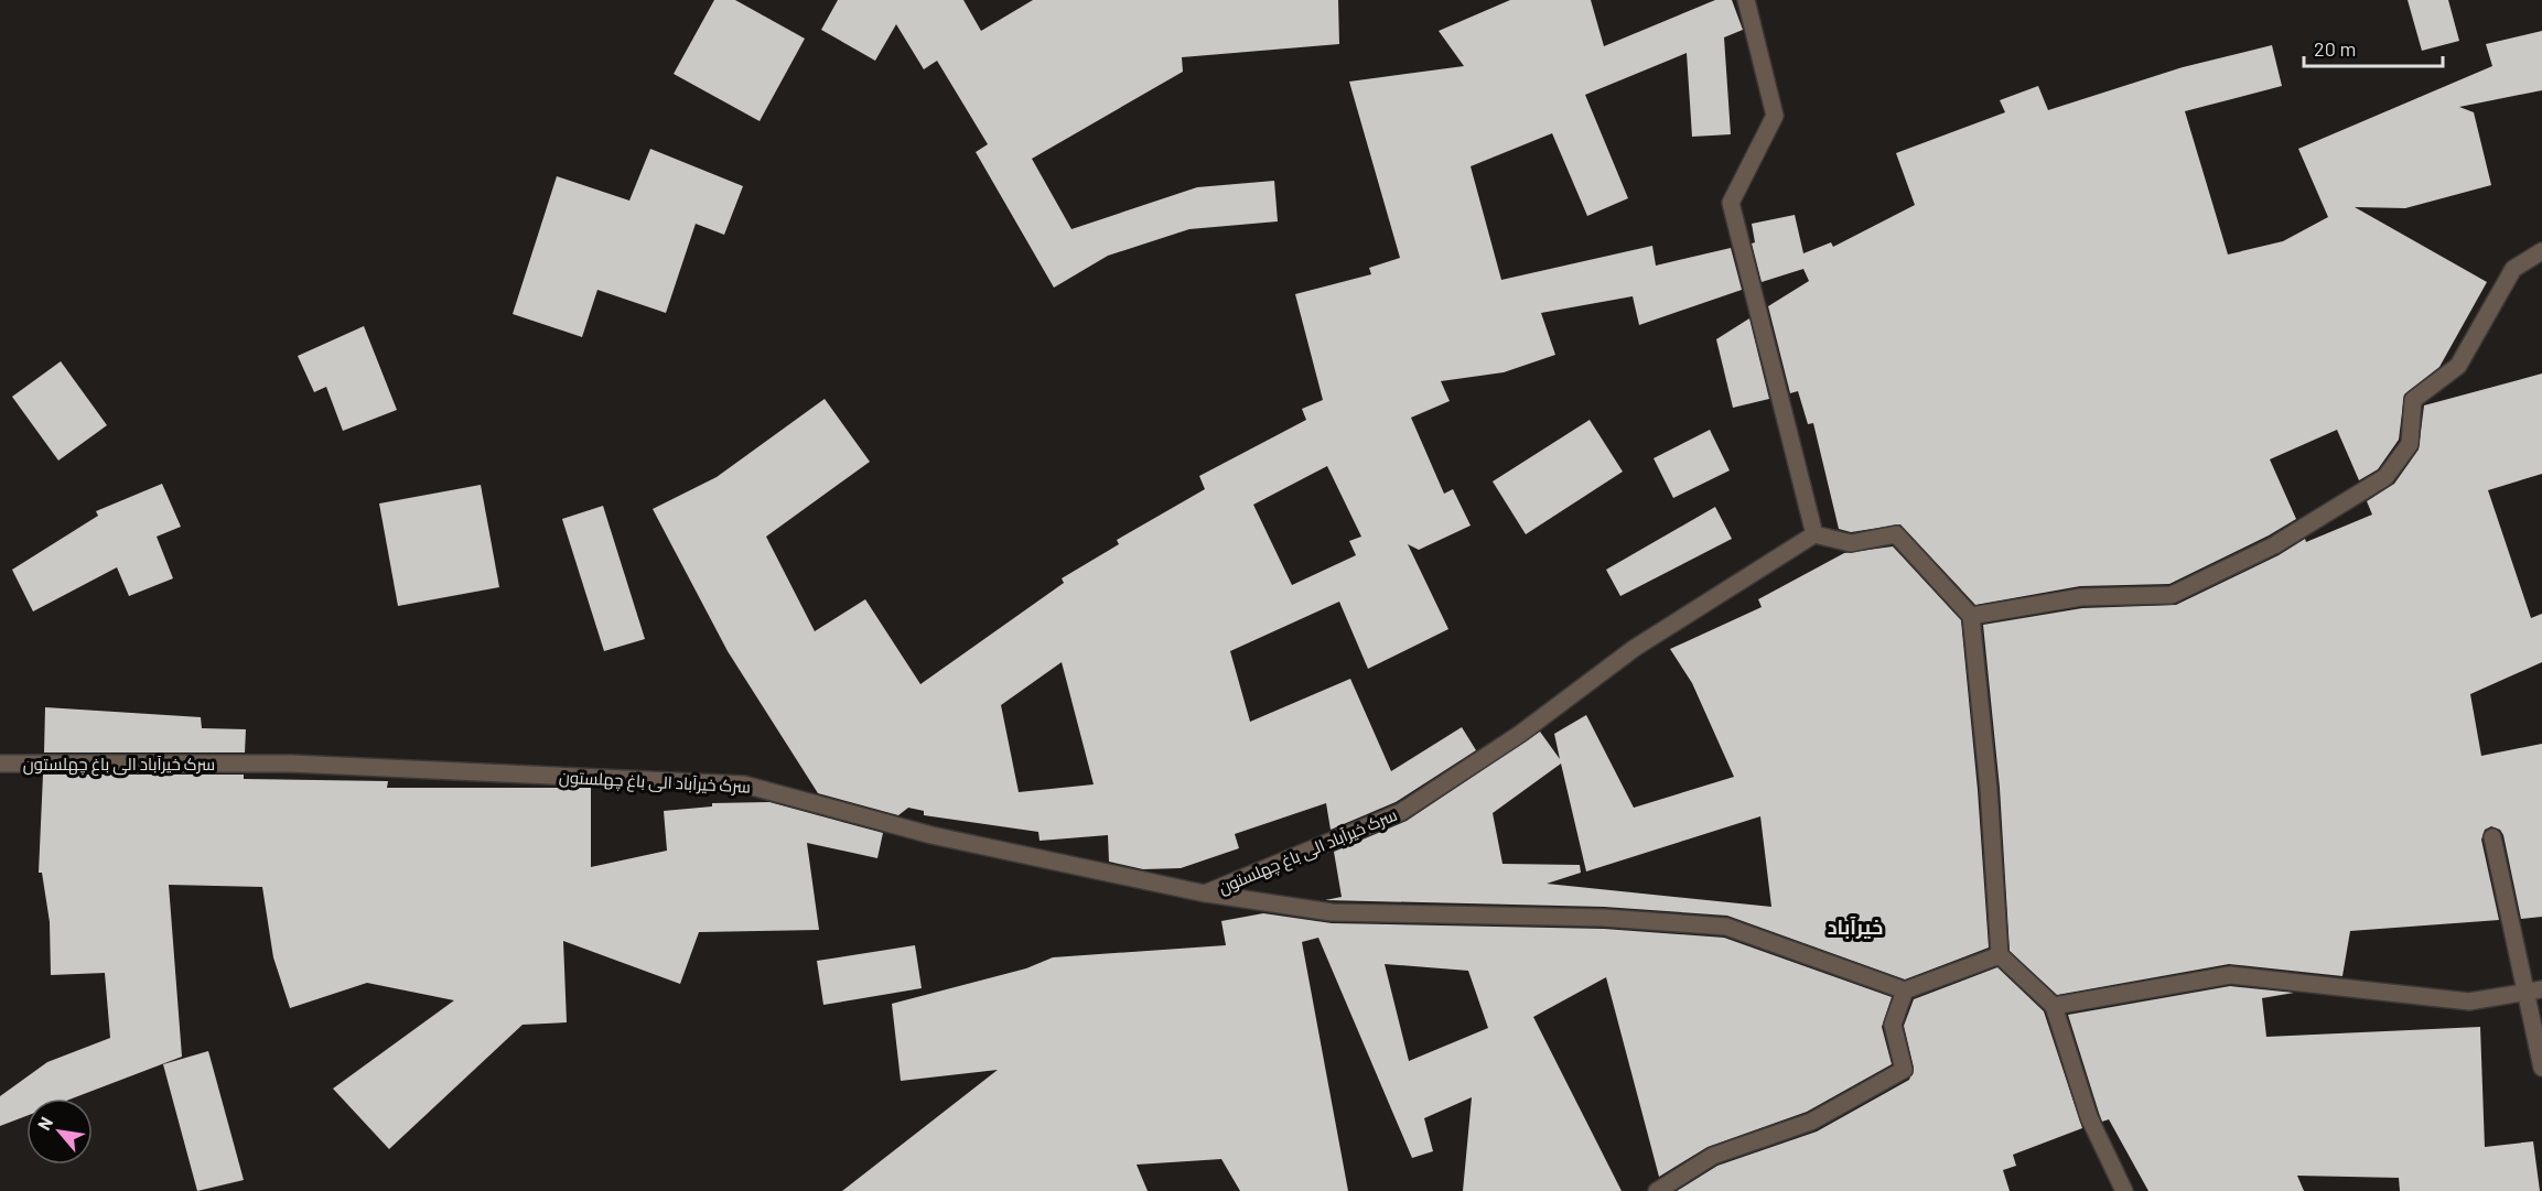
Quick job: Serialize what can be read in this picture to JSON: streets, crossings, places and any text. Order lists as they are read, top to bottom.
{
  "streets": {
    "street": ["سرک خیرآباد الی باغ چهلستون"]
  },
  "districts": ["خیرآباد"],
  "scale_bar": "20 m",
  "north": "top left"
}
